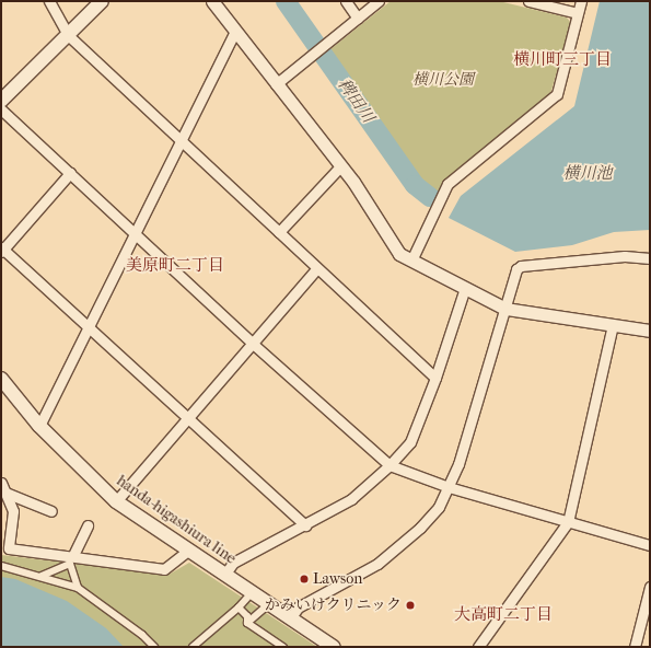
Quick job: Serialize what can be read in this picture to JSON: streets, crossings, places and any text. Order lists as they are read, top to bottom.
{
  "streets": {
    "main road": ["handa-higashiura line"]
  },
  "districts": ["横川町三丁目", "美原町二丁目", "大高町二丁目"],
  "water": ["稗田川", "横川池"],
  "parks": ["横川公園"],
  "places": ["Lawson", "かみいけクリニック"]
}
